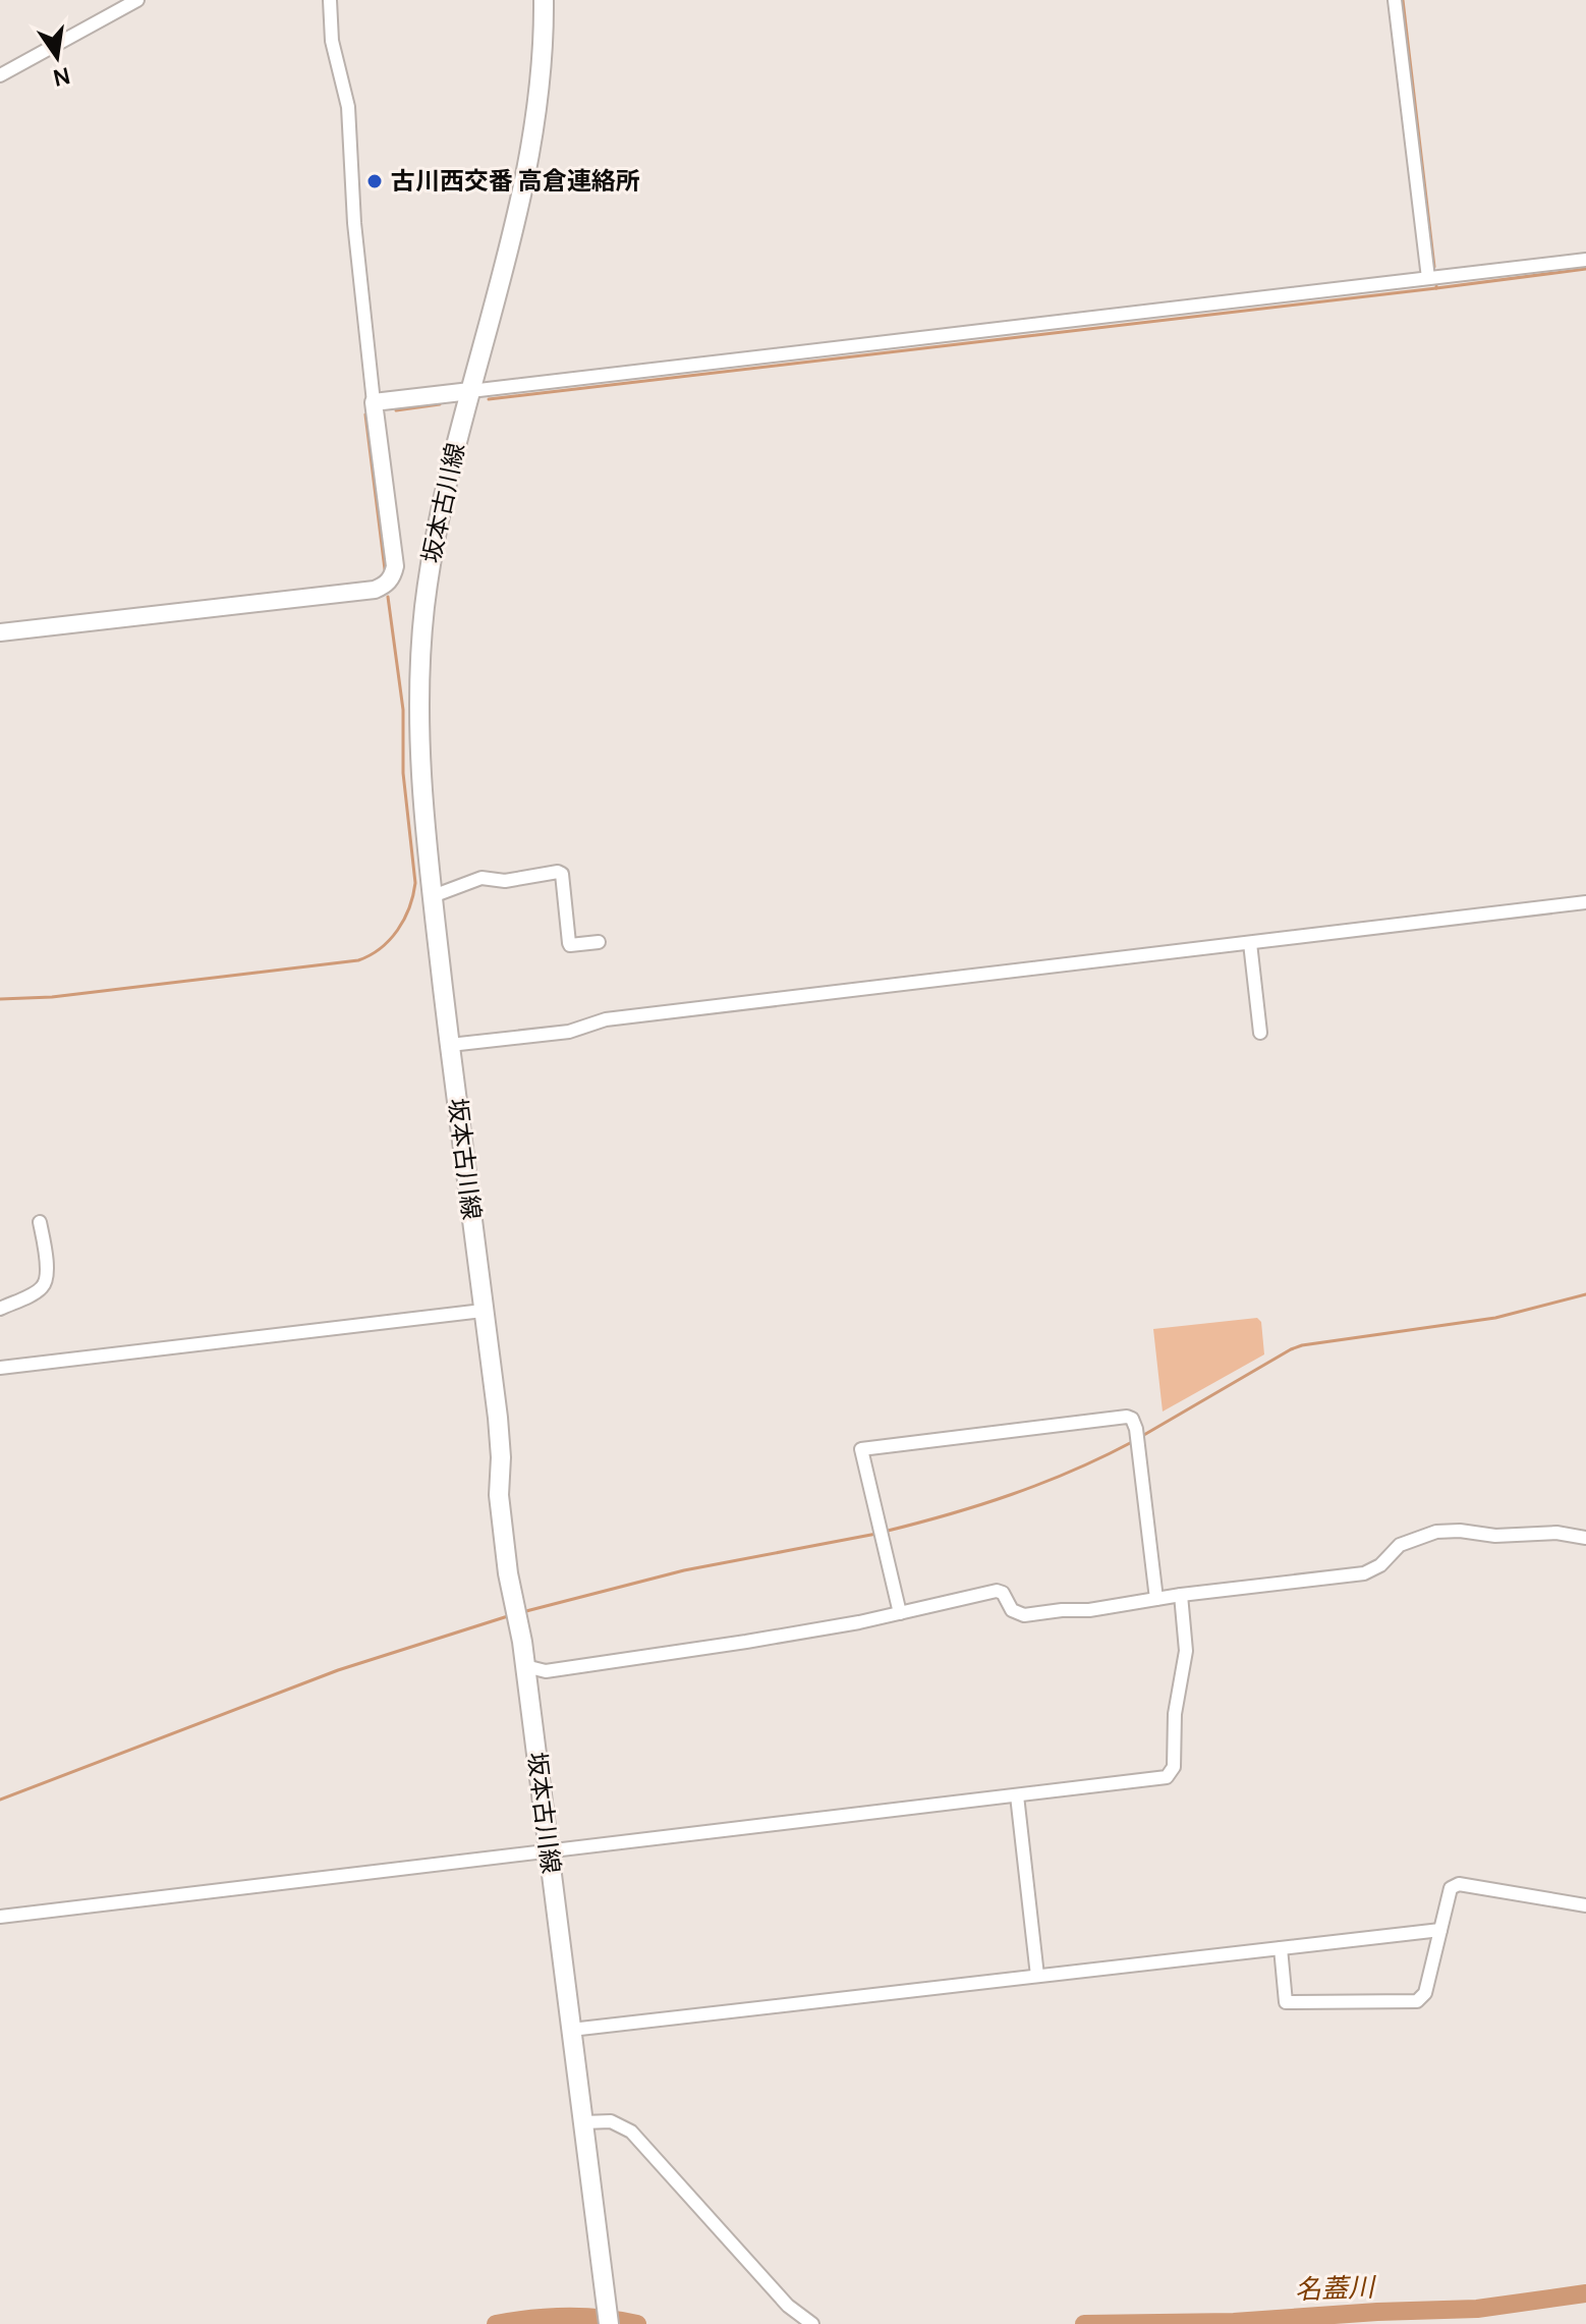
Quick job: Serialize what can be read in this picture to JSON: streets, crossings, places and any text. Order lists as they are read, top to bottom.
{
  "streets": {
    "main road": ["坂本古川線"]
  },
  "water": ["名蓋川"],
  "places": ["古川西交番 高倉連絡所"],
  "north": "bottom"
}
